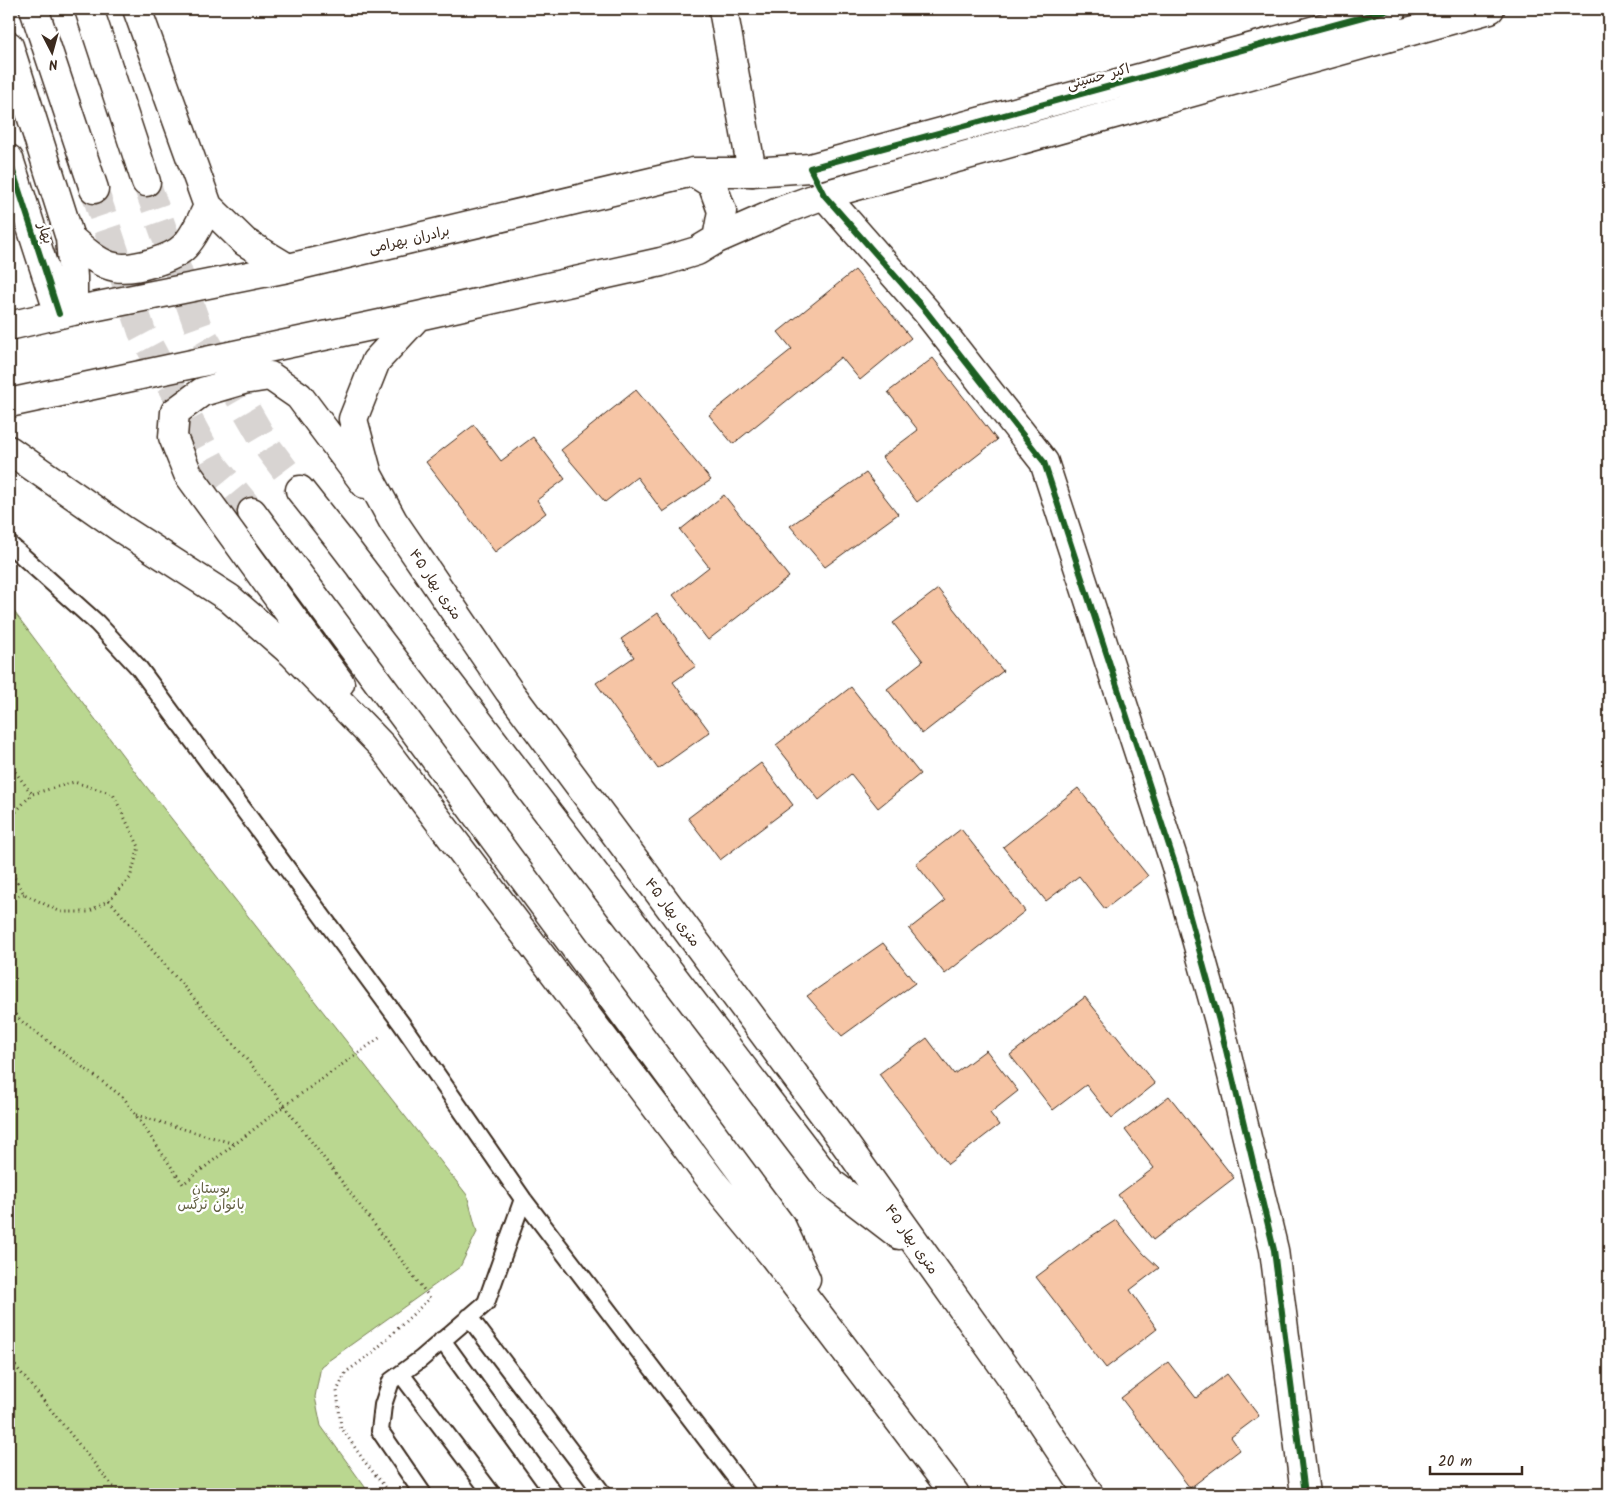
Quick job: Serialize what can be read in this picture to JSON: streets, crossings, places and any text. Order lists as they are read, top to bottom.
{
  "streets": {
    "main road": [
      "اکبر حسینی",
      "بهار",
      "برادران بهرامی",
      "۴۵ متری بهار"
    ]
  },
  "crossings": [
    ["اکبر حسینی", "برادران بهرامی"],
    ["بهار", "برادران بهرامی"]
  ],
  "parks": ["بوستان بانوان نرگس"],
  "scale_bar": "20 m",
  "north": "bottom"
}
